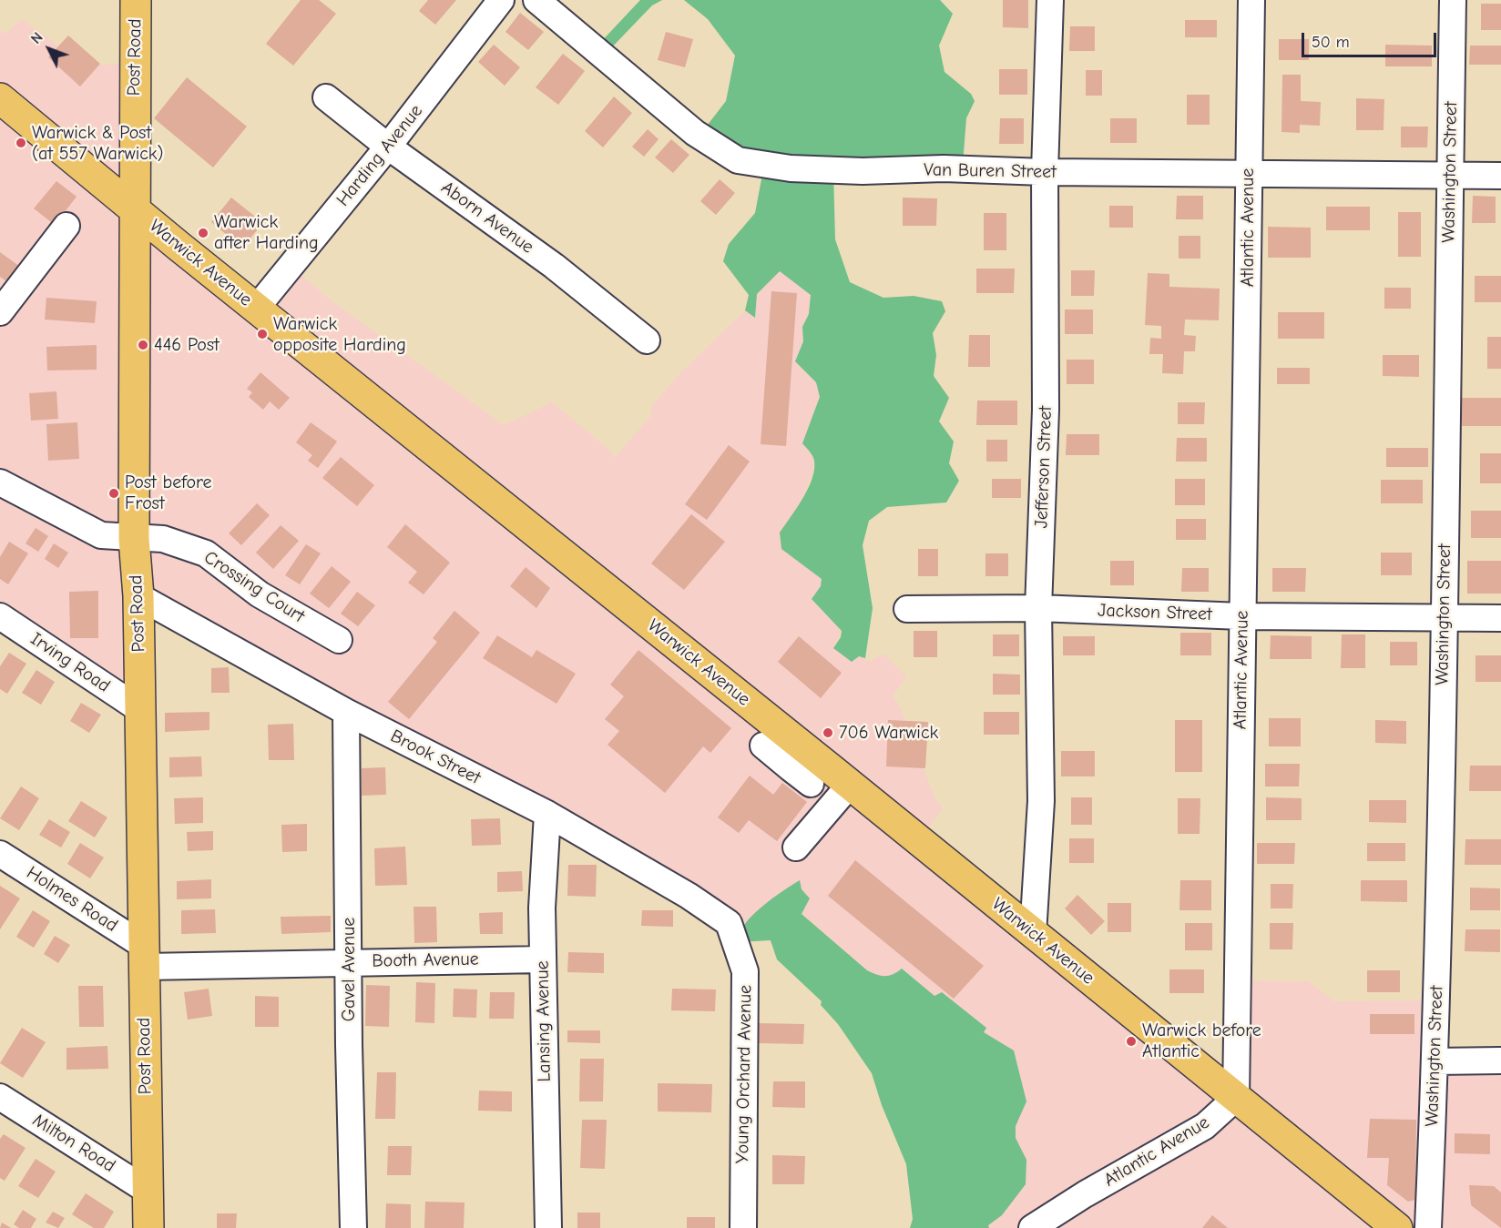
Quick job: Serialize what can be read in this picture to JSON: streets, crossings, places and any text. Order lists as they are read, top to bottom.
{
  "streets": {
    "main road": ["Post Road", "Warwick Avenue"],
    "street": [
      "Harding Avenue",
      "Van Buren Street",
      "Washington Street",
      "Aborn Avenue",
      "Atlantic Avenue",
      "Jefferson Street",
      "Crossing Court",
      "Jackson Street",
      "Irving Road",
      "Brook Street",
      "Holmes Road",
      "Booth Avenue",
      "Gavel Avenue",
      "Lansing Avenue",
      "Young Orchard Avenue",
      "Milton Road"
    ]
  },
  "crossings": [
    ["Post Road", "Warwick Avenue"],
    ["Post Road", "Crossing Court"],
    ["Post Road", "Irving Road"],
    ["Post Road", "Brook Street"],
    ["Post Road", "Holmes Road"],
    ["Post Road", "Booth Avenue"],
    ["Post Road", "Milton Road"],
    ["Harding Avenue", "Aborn Avenue"],
    ["Harding Avenue", "Warwick Avenue"],
    ["Van Buren Street", "Washington Street"],
    ["Van Buren Street", "Atlantic Avenue"],
    ["Van Buren Street", "Jefferson Street"],
    ["Washington Street", "Jackson Street"],
    ["Atlantic Avenue", "Warwick Avenue"],
    ["Atlantic Avenue", "Jackson Street"],
    ["Warwick Avenue", "Jefferson Street"],
    ["Jefferson Street", "Jackson Street"],
    ["Brook Street", "Gavel Avenue"],
    ["Brook Street", "Lansing Avenue"],
    ["Brook Street", "Young Orchard Avenue"],
    ["Holmes Road", "Booth Avenue"],
    ["Booth Avenue", "Gavel Avenue"],
    ["Booth Avenue", "Lansing Avenue"]
  ],
  "places": [
    "Warwick & Post (at 557 Warwick)",
    "Warwick after Harding",
    "Warwick opposite Harding",
    "446 Post",
    "Post before Frost",
    "706 Warwick",
    "Warwick before Atlantic"
  ],
  "scale_bar": "50 m",
  "north": "top left"
}
